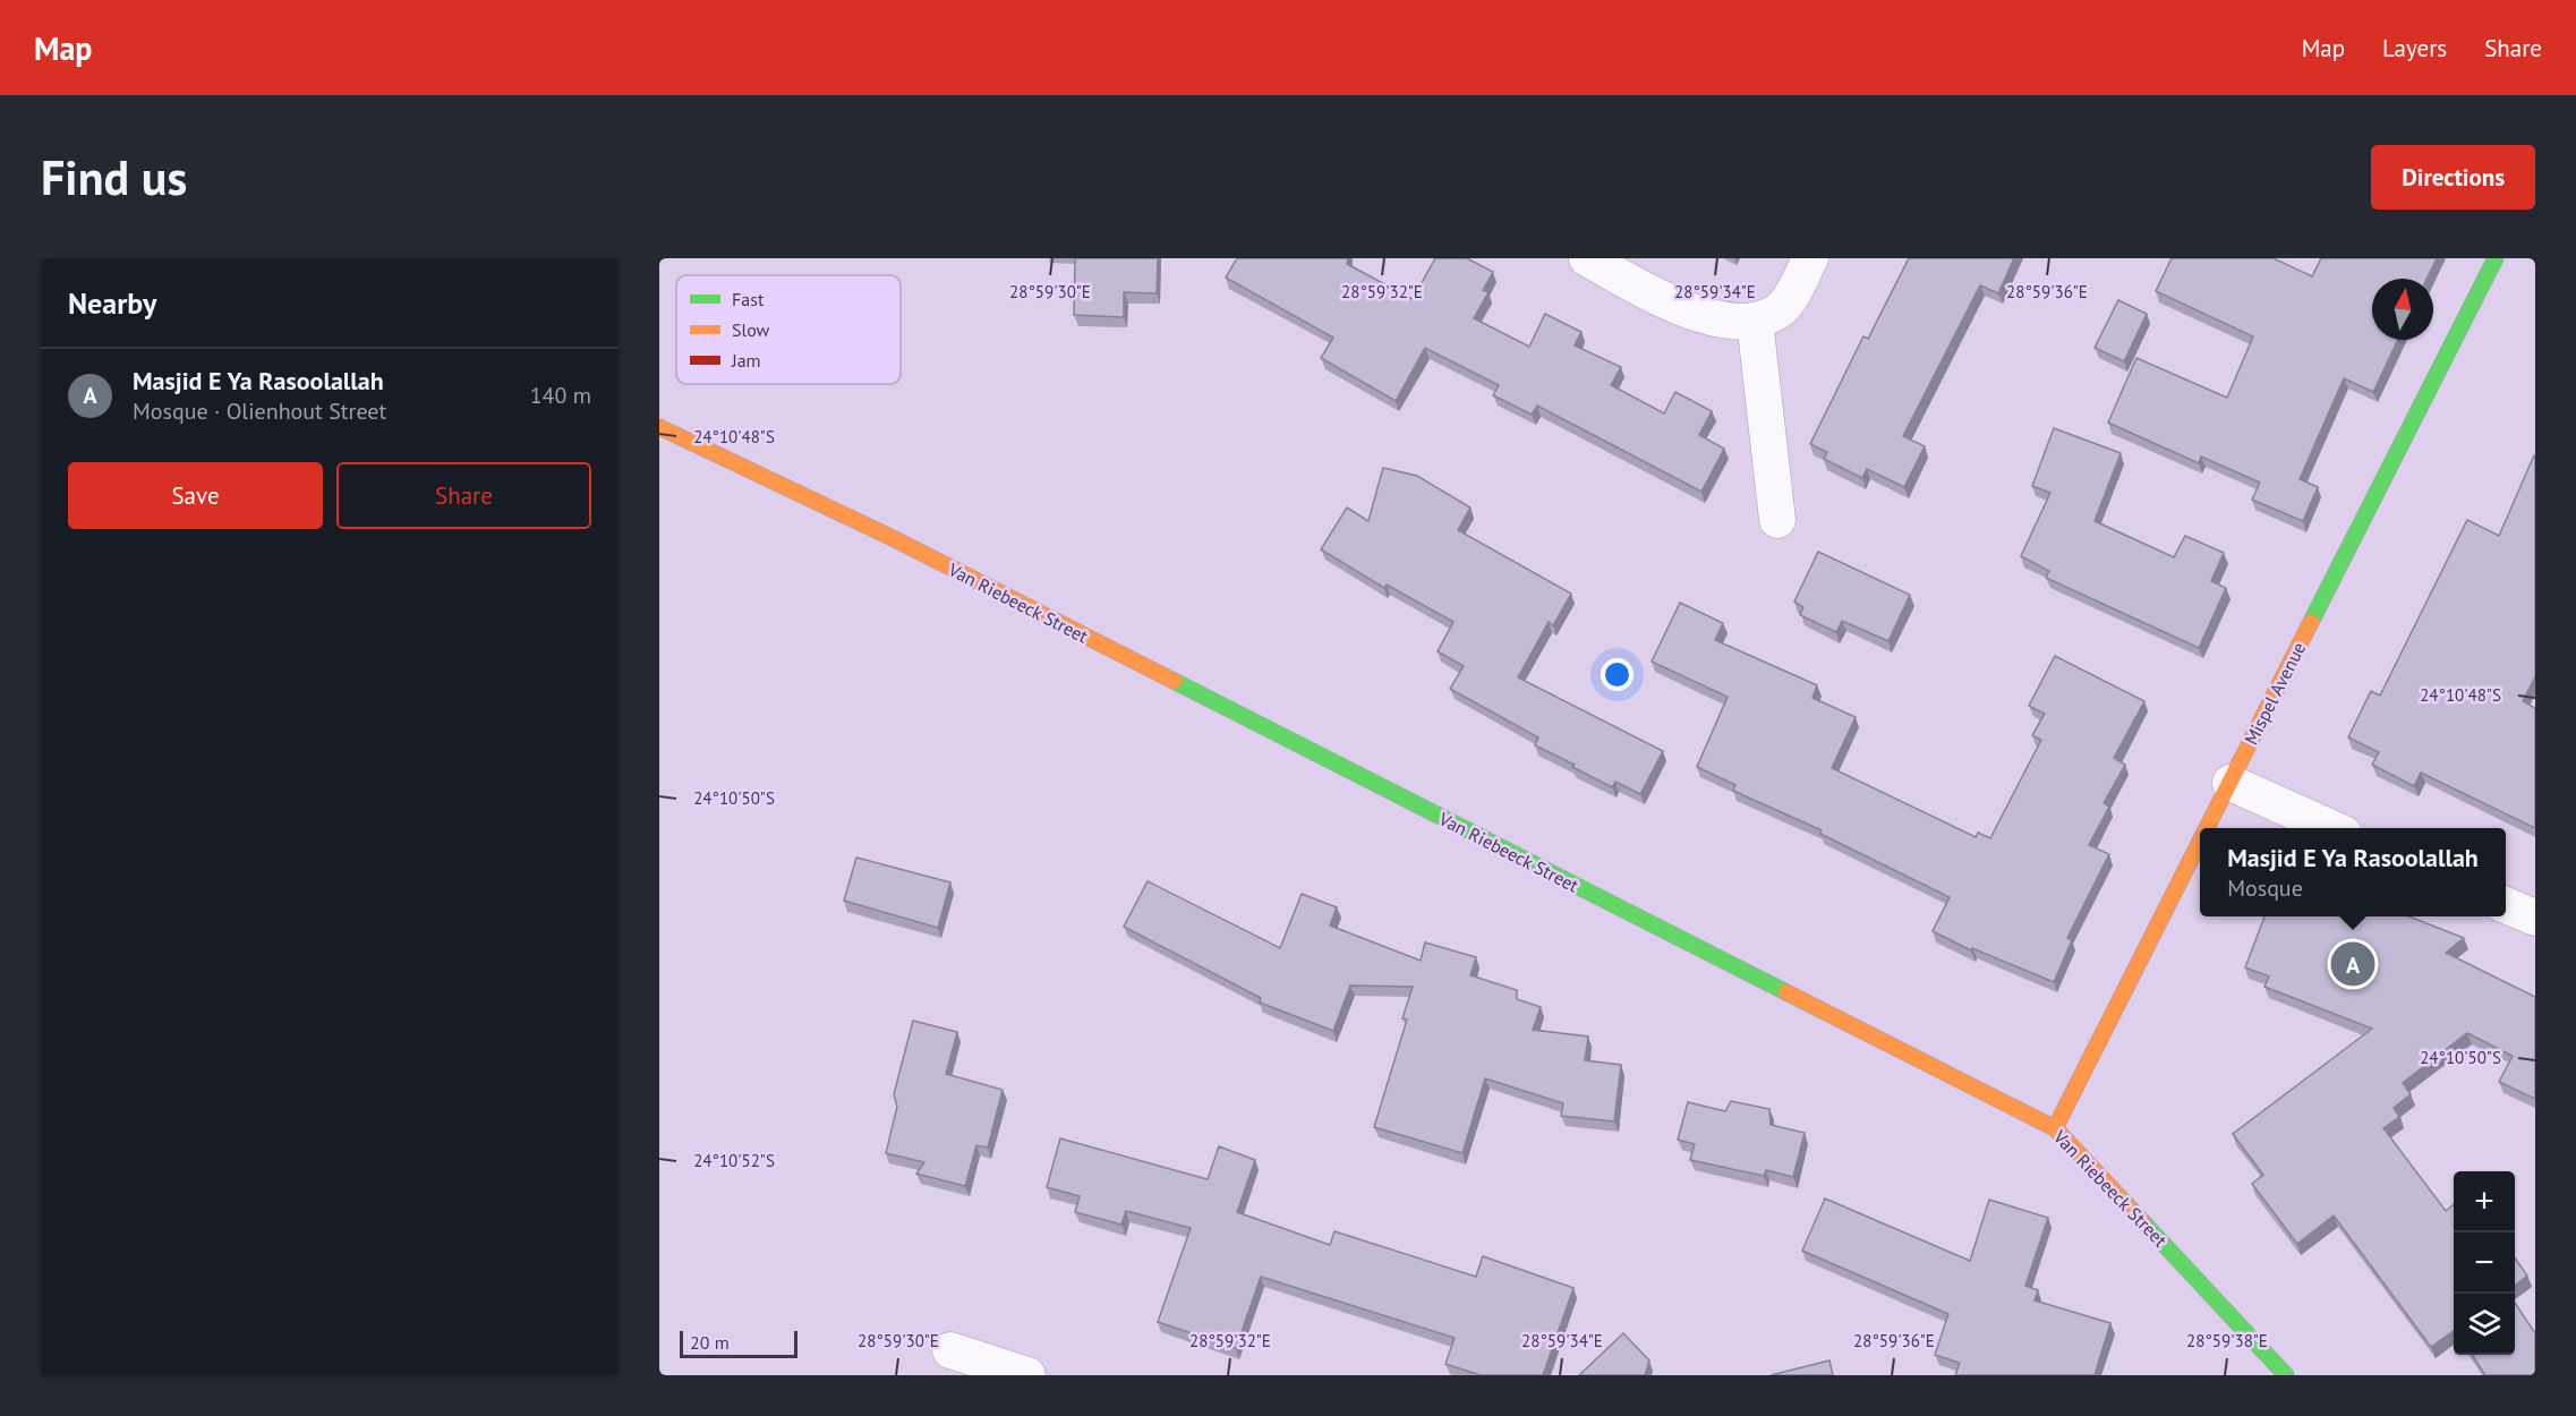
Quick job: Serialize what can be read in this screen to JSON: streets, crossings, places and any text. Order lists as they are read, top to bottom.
{
  "streets": {
    "street": ["Van Riebeeck Street", "Mispel Avenue"]
  },
  "crossings": [
    ["Van Riebeeck Street", "Mispel Avenue"]
  ],
  "legend": ["Fast", "Slow", "Jam"],
  "scale_bar": "20 m",
  "north": "top",
  "page": {
    "header": "Map",
    "nav": ["Map", "Layers", "Share"],
    "buttons": [
      "Directions",
      ["Save", "Share"]
    ],
    "title": "Find us",
    "heading": "Nearby",
    "list": [
      {
        "mark": "A",
        "name": "Masjid E Ya Rasoolallah",
        "note": "Mosque · Olienhout Street",
        "value": "140 m"
      }
    ],
    "popup": ["Masjid E Ya Rasoolallah", "Mosque"],
    "pins": "A",
    "map_buttons": ["+", "−"],
    "scale": "20 m"
  },
  "coordinates": [
    "28°59'30\"E",
    "28°59'32\"E",
    "28°59'34\"E",
    "28°59'36\"E",
    "24°10'48\"S",
    "24°10'50\"S",
    "24°10'52\"S",
    "28°59'38\"E"
  ]
}
